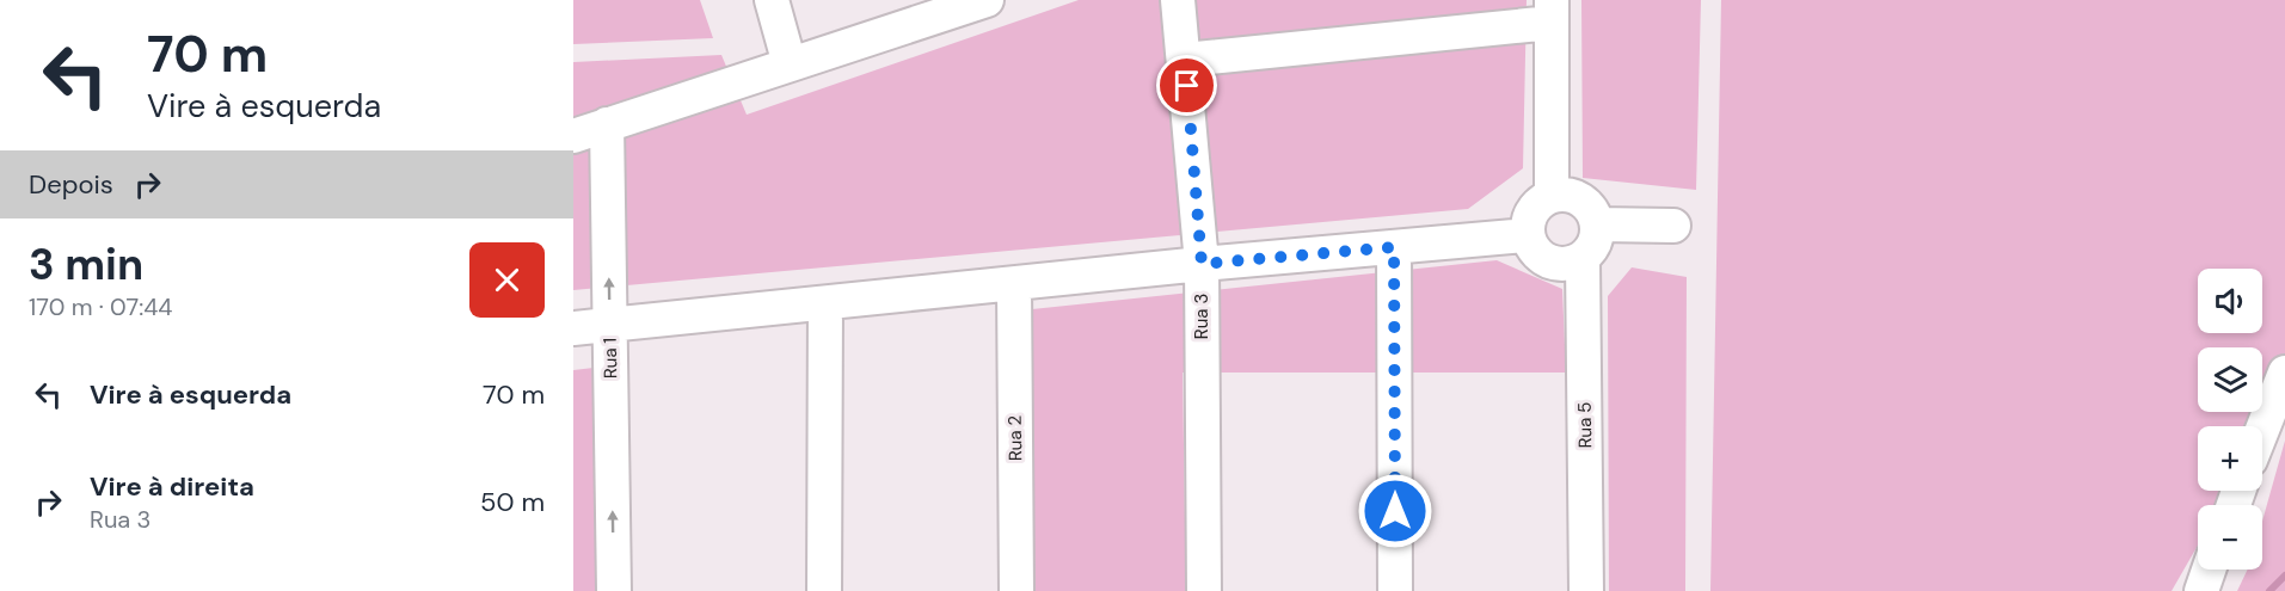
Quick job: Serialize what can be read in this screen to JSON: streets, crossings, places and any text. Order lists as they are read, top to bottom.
{
  "streets": {
    "street": [
      "Rua 3",
      "Rua 1",
      "Rua 5",
      "Rua 2"
    ]
  },
  "page": {
    "turn": ["70 m", "Vire à esquerda"],
    "then": "Depois",
    "heading": ["3 min", "170 m · 07:44"],
    "map_buttons": ["+", "−"],
    "list": [
      {
        "name": "Vire à esquerda",
        "value": "70 m"
      },
      {
        "name": "Vire à direita",
        "note": "Rua 3",
        "value": "50 m"
      }
    ]
  }
}
